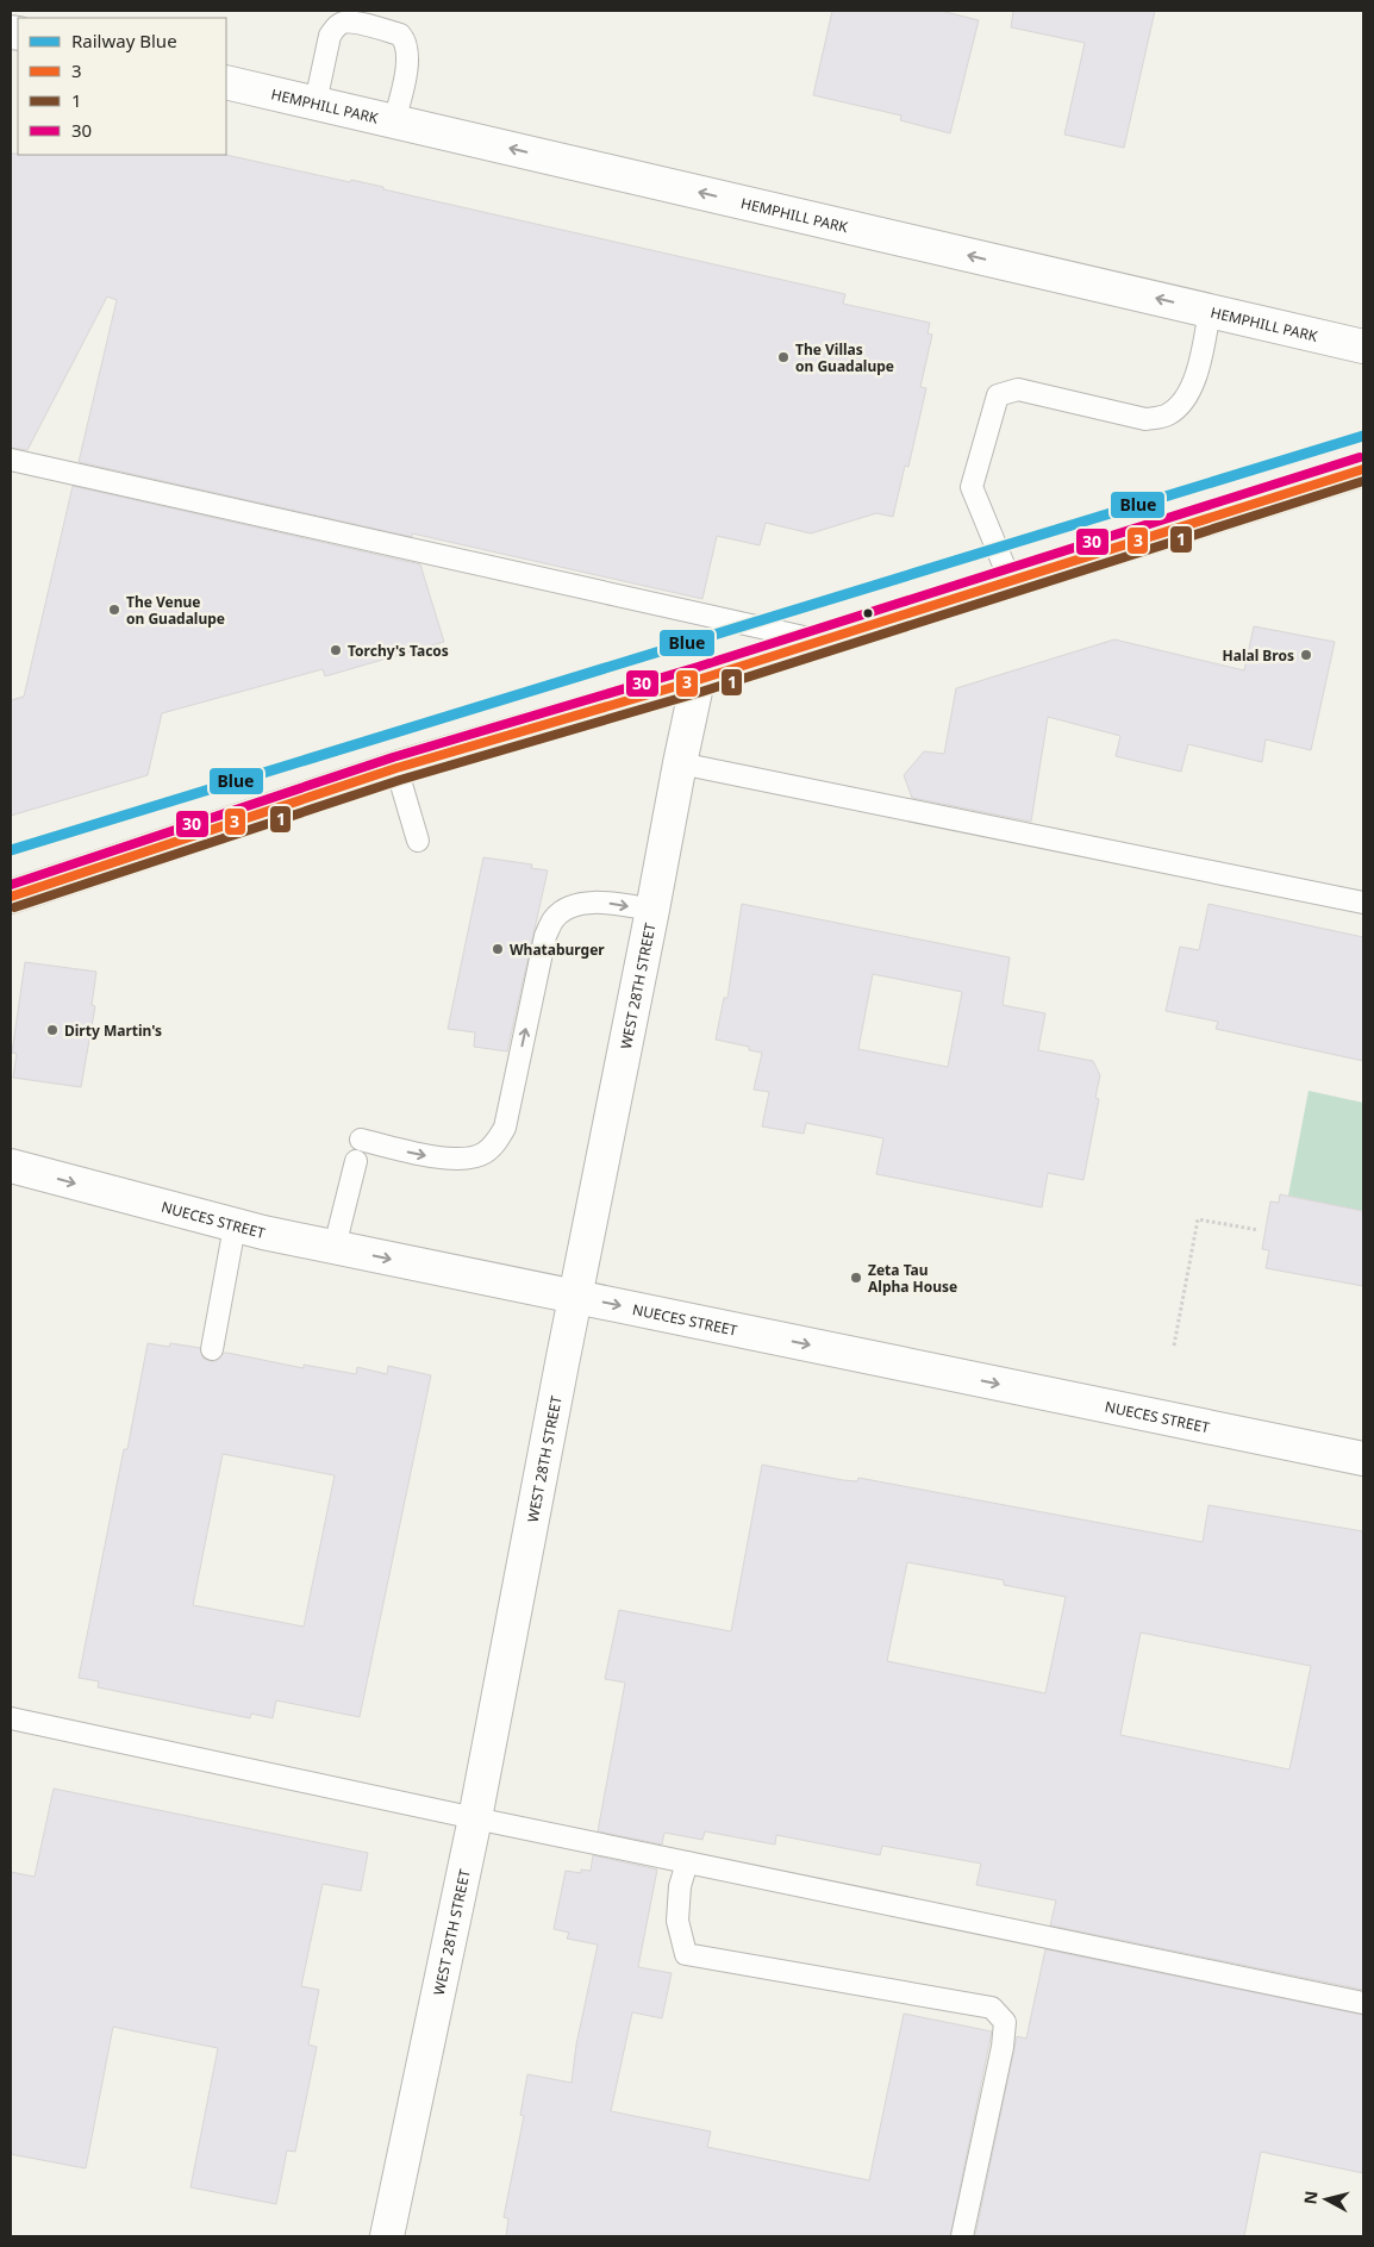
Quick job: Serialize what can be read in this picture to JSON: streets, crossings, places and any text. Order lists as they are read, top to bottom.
{
  "streets": {
    "street": ["HEMPHILL PARK", "WEST 28TH STREET", "NUECES STREET"]
  },
  "crossings": [
    ["WEST 28TH STREET", "NUECES STREET"]
  ],
  "one_way": ["HEMPHILL PARK", "NUECES STREET"],
  "places": [
    "The Villas on Guadalupe",
    "The Venue on Guadalupe",
    "Torchy's Tacos",
    "Halal Bros",
    "Whataburger",
    "Dirty Martin's",
    "Zeta Tau Alpha House"
  ],
  "lines": [
    "rail line Blue",
    "transit line 30",
    "transit line 3",
    "transit line 1"
  ],
  "legend": [
    "Railway Blue",
    "3",
    "1",
    "30"
  ],
  "north": "left"
}
